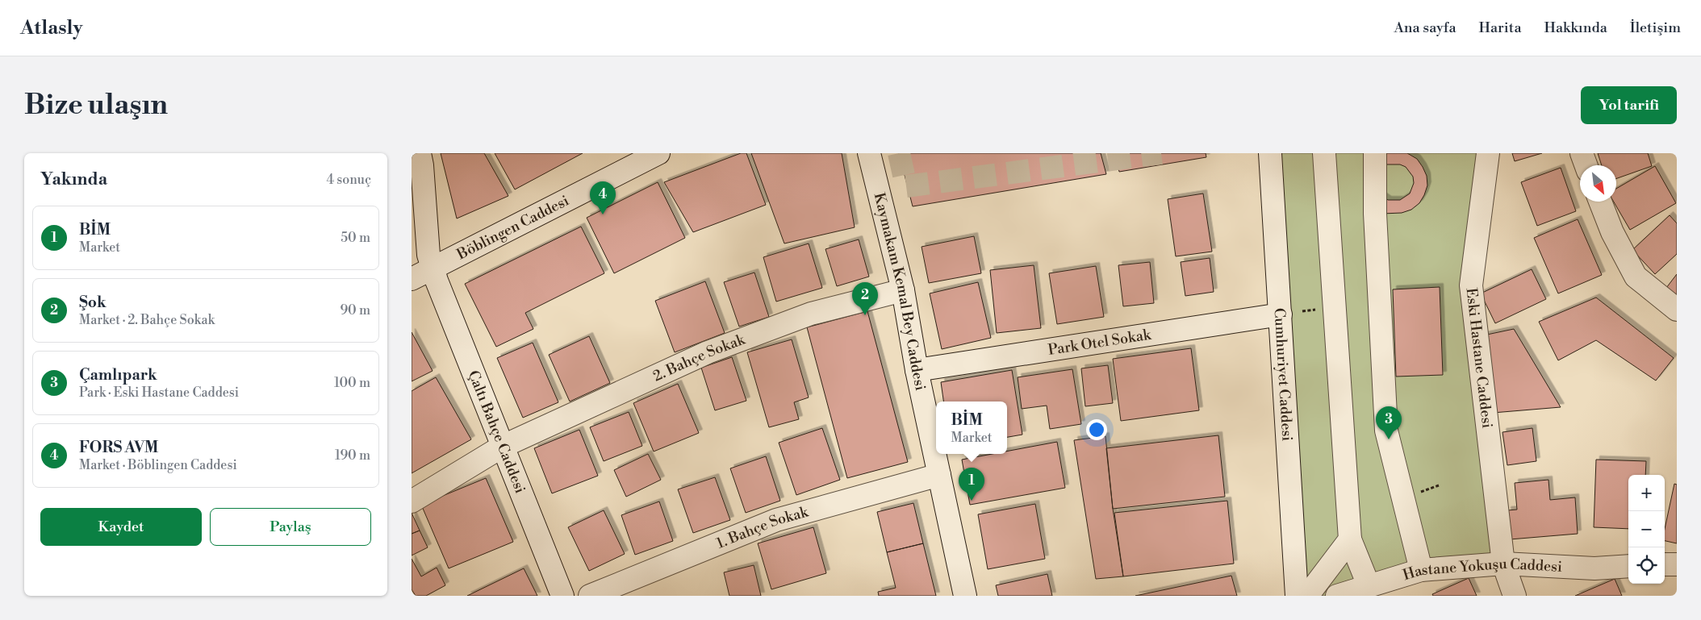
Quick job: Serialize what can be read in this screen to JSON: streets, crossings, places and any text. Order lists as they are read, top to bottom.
{
  "streets": {
    "street": [
      "Böblingen Caddesi",
      "Kaymakam Kemal Bey Caddesi",
      "Park Otel Sokak",
      "2. Bahçe Sokak",
      "Eski Hastane Caddesi",
      "Cumhuriyet Caddesi",
      "Çaltı Bahçe Caddesi",
      "1. Bahçe Sokak",
      "Hastane Yokuşu Caddesi"
    ]
  },
  "crossings": [
    ["Böblingen Caddesi", "Çaltı Bahçe Caddesi"],
    ["Kaymakam Kemal Bey Caddesi", "Park Otel Sokak"],
    ["Kaymakam Kemal Bey Caddesi", "2. Bahçe Sokak"],
    ["Kaymakam Kemal Bey Caddesi", "1. Bahçe Sokak"],
    ["Park Otel Sokak", "Cumhuriyet Caddesi"],
    ["2. Bahçe Sokak", "Çaltı Bahçe Caddesi"],
    ["Eski Hastane Caddesi", "Hastane Yokuşu Caddesi"]
  ],
  "north": "bottom right",
  "page": {
    "header": "Atlasly",
    "nav": [
      "Ana sayfa",
      "Harita",
      "Hakkında",
      "İletişim"
    ],
    "buttons": [
      "Yol tarifi",
      ["Kaydet", "Paylaş"]
    ],
    "title": "Bize ulaşın",
    "heading": ["Yakında", "4 sonuç"],
    "pins": [
      "4",
      "2",
      "3",
      "1"
    ],
    "list": [
      {
        "mark": "1",
        "name": "BİM",
        "note": "Market",
        "value": "50 m"
      },
      {
        "mark": "2",
        "name": "Şok",
        "note": "Market · 2. Bahçe Sokak",
        "value": "90 m"
      },
      {
        "mark": "3",
        "name": "Çamlıpark",
        "note": "Park · Eski Hastane Caddesi",
        "value": "100 m"
      },
      {
        "mark": "4",
        "name": "FORS AVM",
        "note": "Market · Böblingen Caddesi",
        "value": "190 m"
      }
    ],
    "popup": ["BİM", "Market"],
    "map_buttons": ["+", "−"]
  }
}
